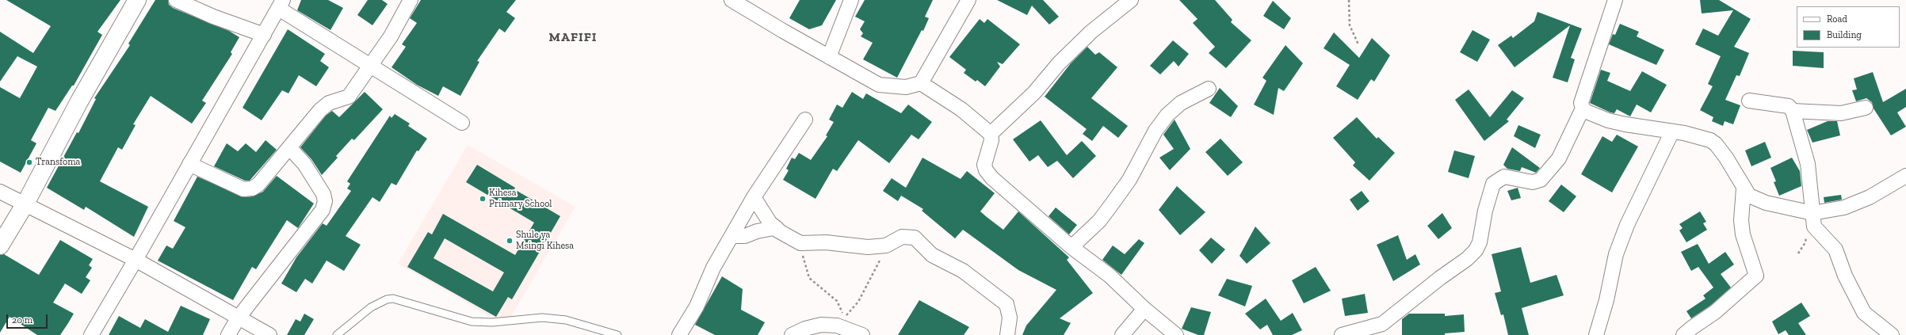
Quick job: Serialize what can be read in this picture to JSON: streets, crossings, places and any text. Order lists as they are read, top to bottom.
{
  "districts": ["MAFIFI"],
  "places": ["Transfoma", "Kihesa Primary School", "Shule ya Msingi Kihesa"],
  "legend": ["Road", "Building"],
  "scale_bar": "20 m"
}
